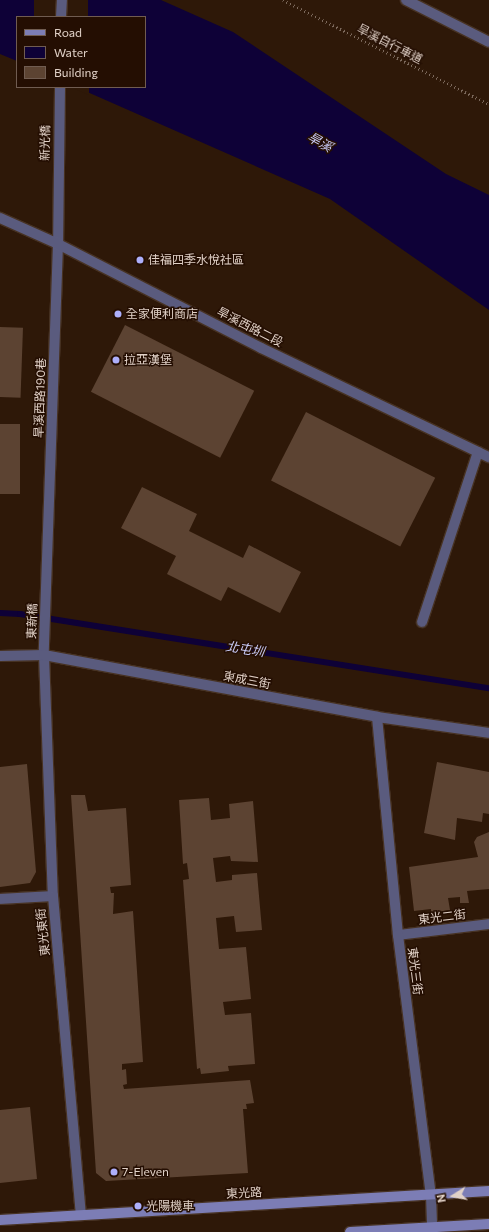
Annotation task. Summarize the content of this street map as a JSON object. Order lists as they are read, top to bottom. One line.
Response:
{"streets":{"street":["新光橋","旱溪西路二段","旱溪西路190巷","東新橋","東成三街","東光二街","東光東街","東光三街","東光路"],"path":["旱溪自行車道"]},"crossings":[["新光橋","旱溪西路190巷"],["旱溪西路二段","旱溪西路190巷"],["旱溪西路190巷","東新橋"],["東新橋","東成三街"],["東新橋","東光東街"],["東成三街","東光東街"],["東成三街","東光三街"],["東光二街","東光三街"],["東光東街","東光路"],["東光三街","東光路"]],"water":["旱溪","北屯圳"],"places":["佳福四季水悅社區","全家便利商店","拉亞漢堡","7-Eleven","光陽機車"],"legend":["Road","Water","Building"],"north":"left"}
